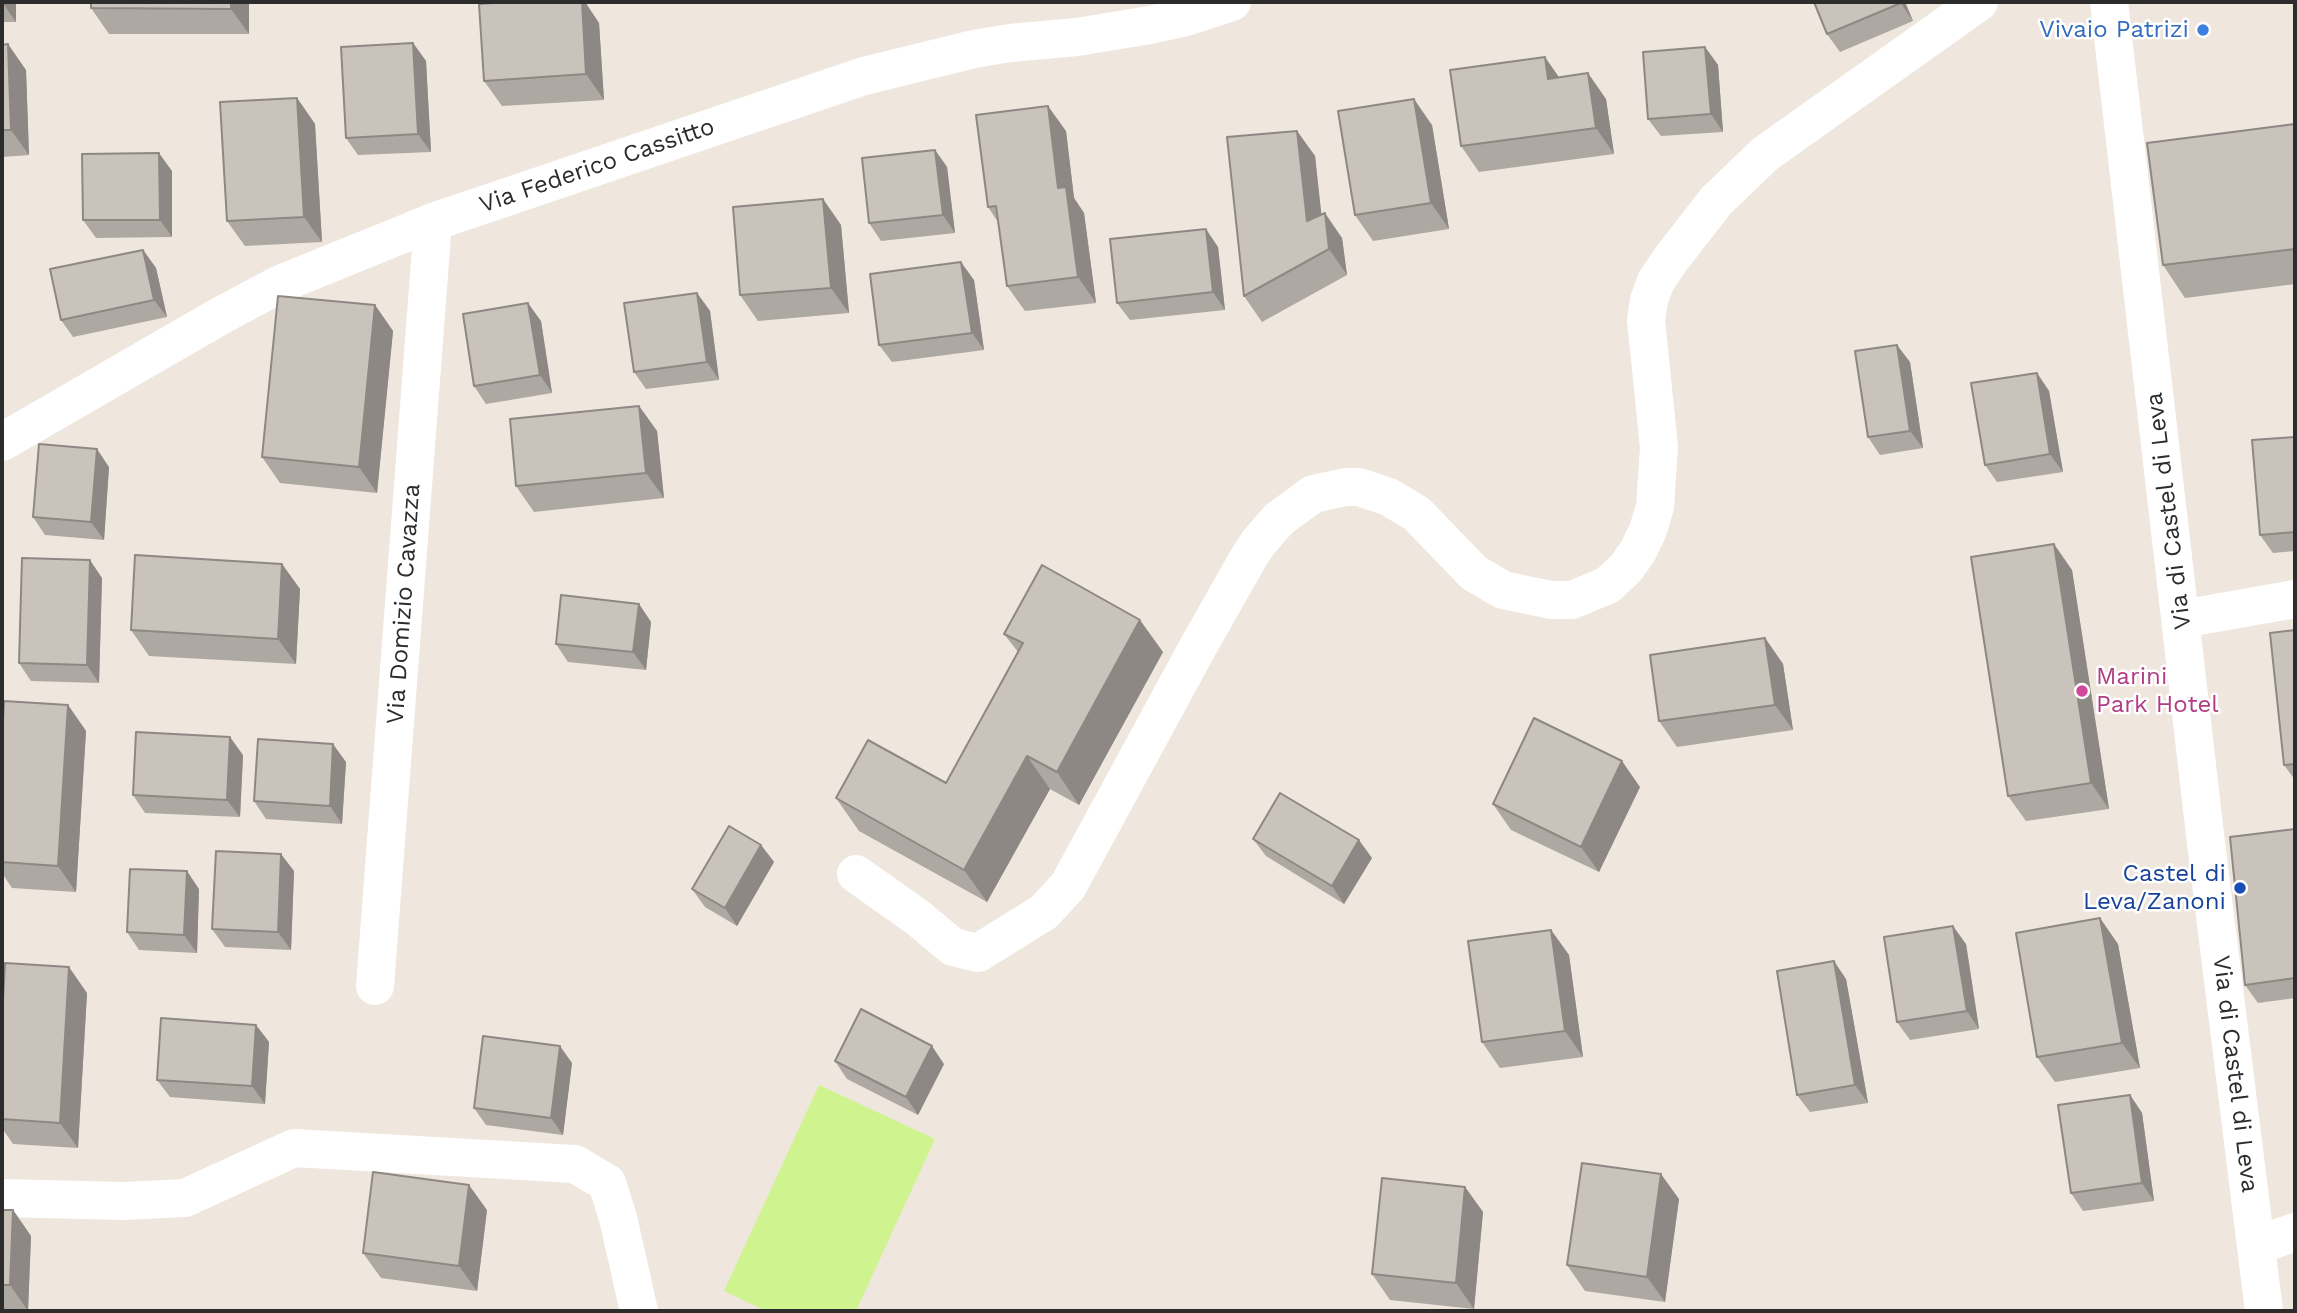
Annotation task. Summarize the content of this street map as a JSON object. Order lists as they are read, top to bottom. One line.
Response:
{"streets":{"street":["Via Federico Cassitto","Via di Castel di Leva","Via Domizio Cavazza"]},"crossings":[["Via Federico Cassitto","Via Domizio Cavazza"]],"places":["Vivaio Patrizi","Marini Park Hotel","Castel di Leva/Zanoni"]}
